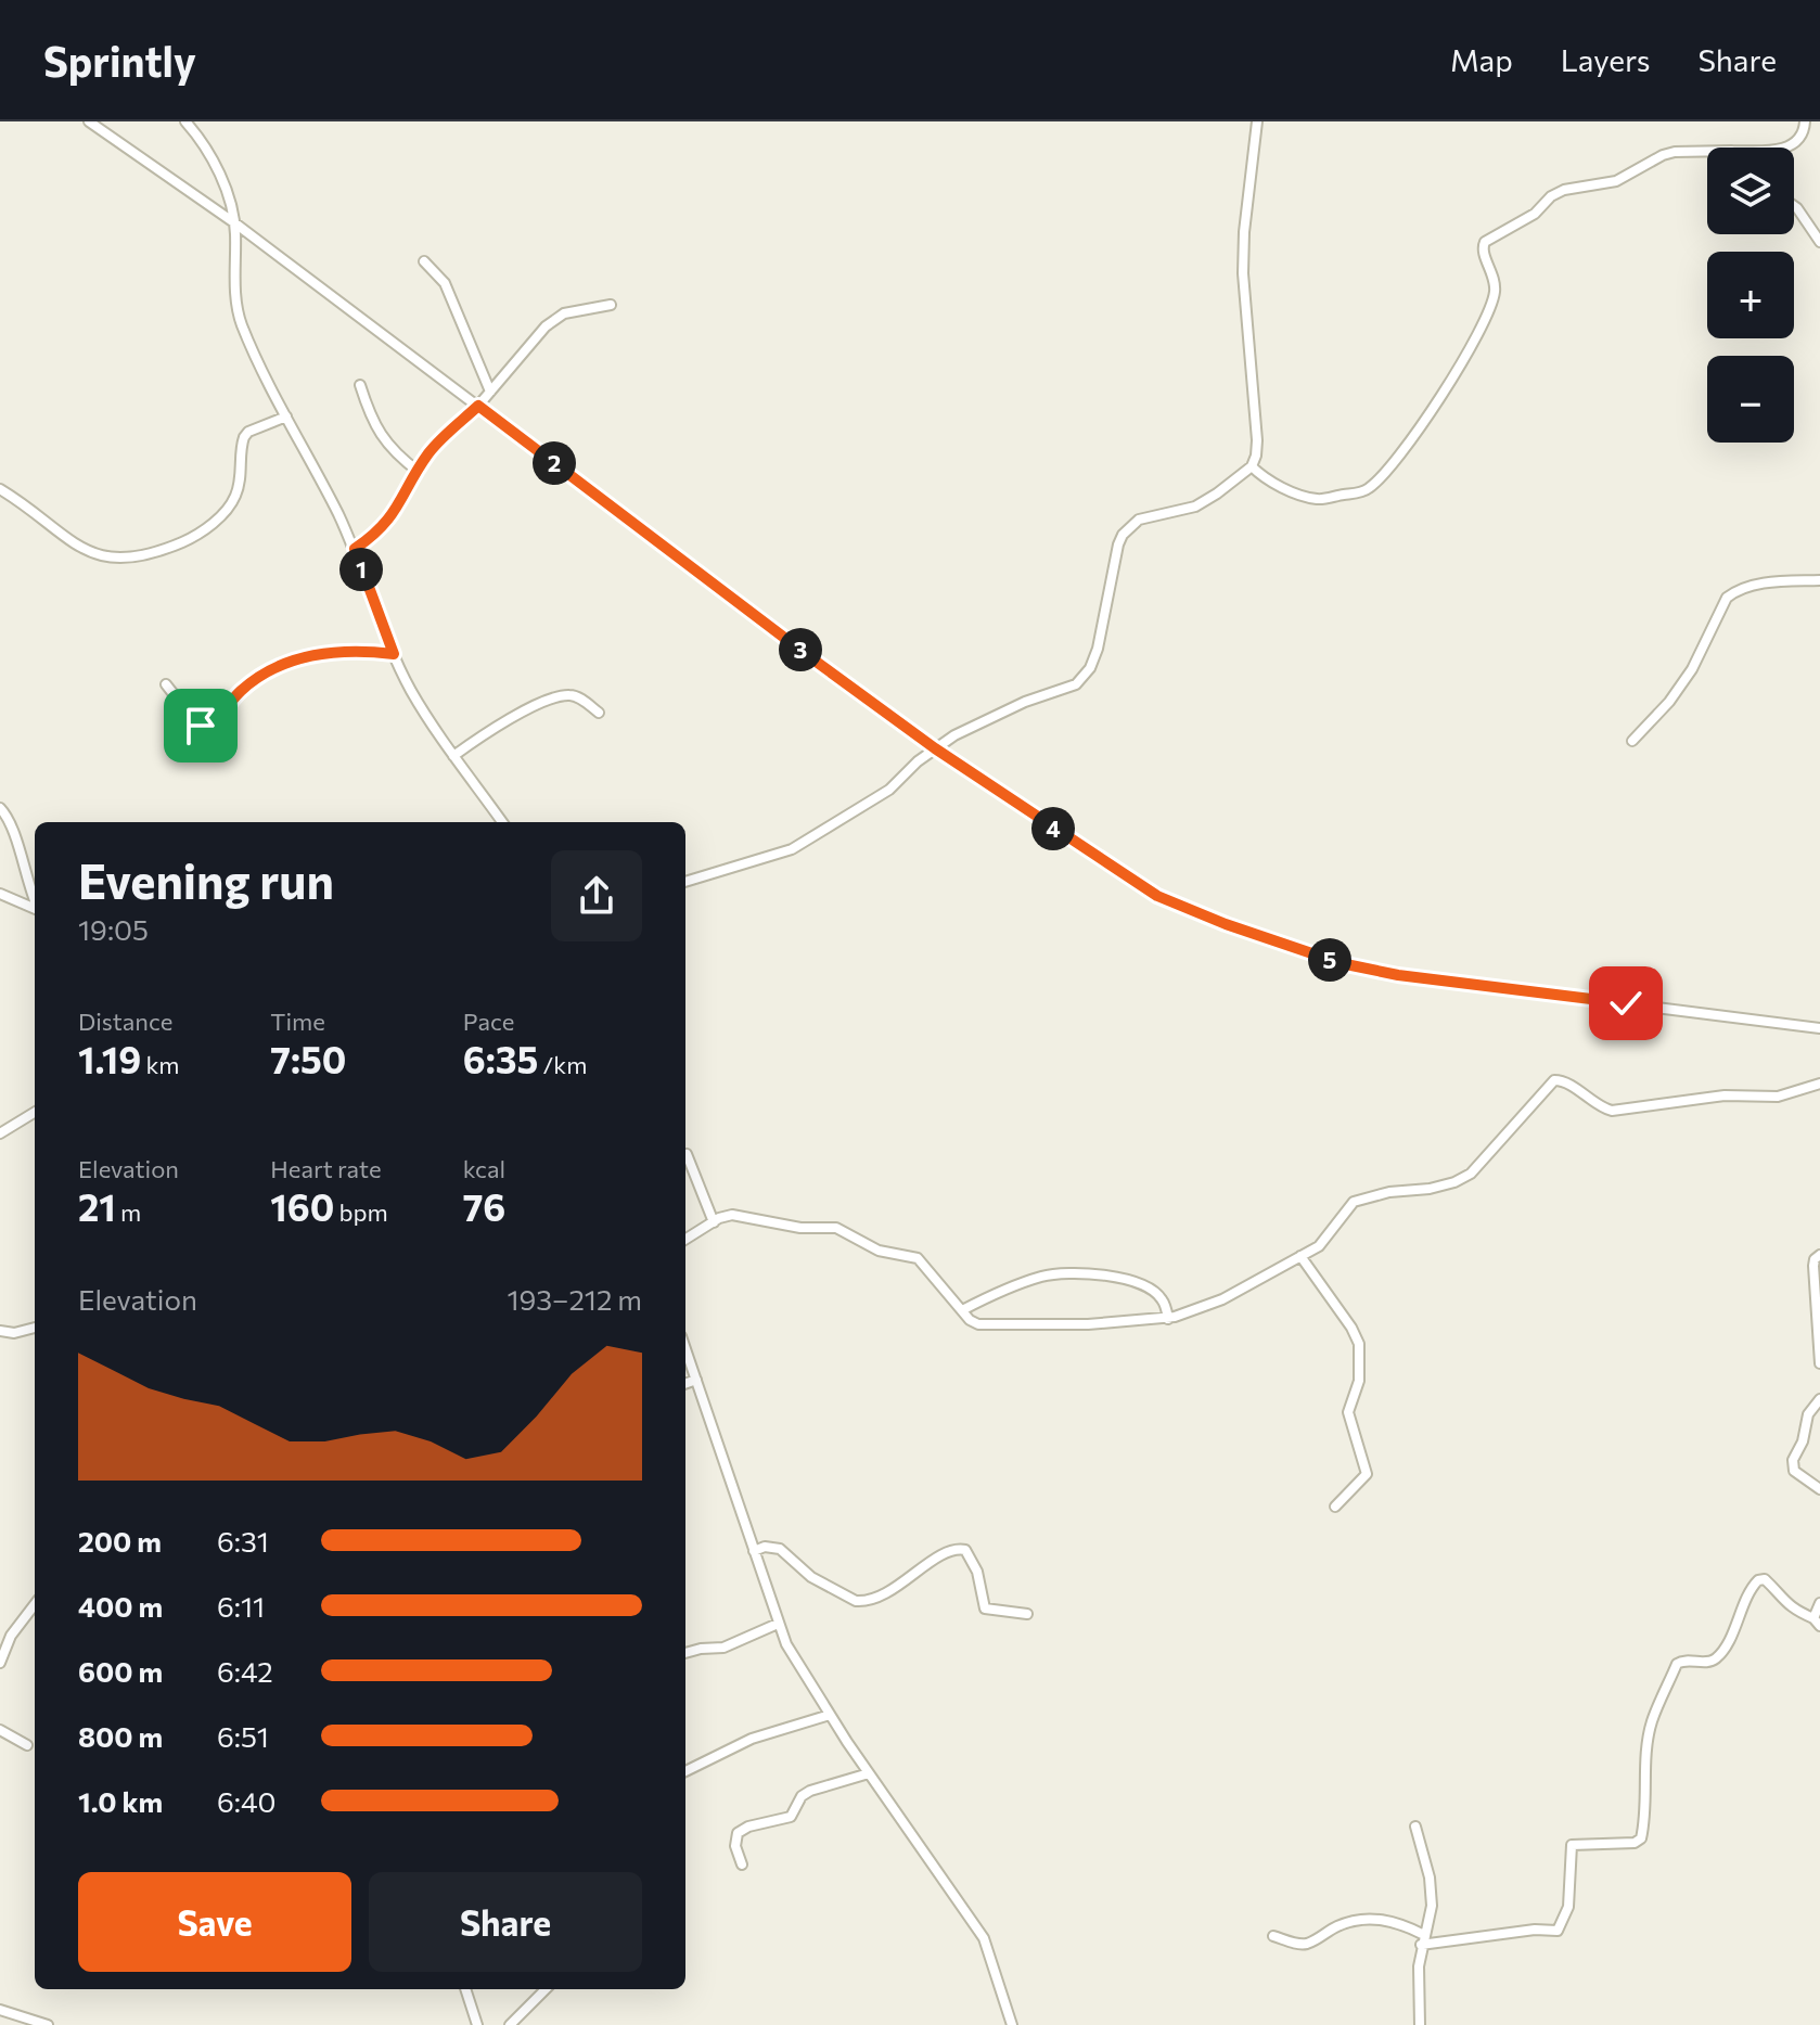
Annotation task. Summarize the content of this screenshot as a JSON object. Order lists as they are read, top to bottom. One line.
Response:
{"page":{"header":"Sprintly","nav":["Map","Layers","Share"],"map_buttons":["+","−"],"pins":["2","1","3","4","5"],"heading":["Evening run","19:05"],"stats":[["Distance","1.19 km"],["Time","7:50"],["Pace","6:35 /km"],["Elevation","21 m"],["Heart rate","160 bpm"],["kcal","76"]],"chart":["Elevation","193–212 m"],"list":[{"name":"200 m","note":"6:31"},{"name":"400 m","note":"6:11"},{"name":"600 m","note":"6:42"},{"name":"800 m","note":"6:51"},{"name":"1.0 km","note":"6:40"}],"buttons":["Save","Share"]}}
